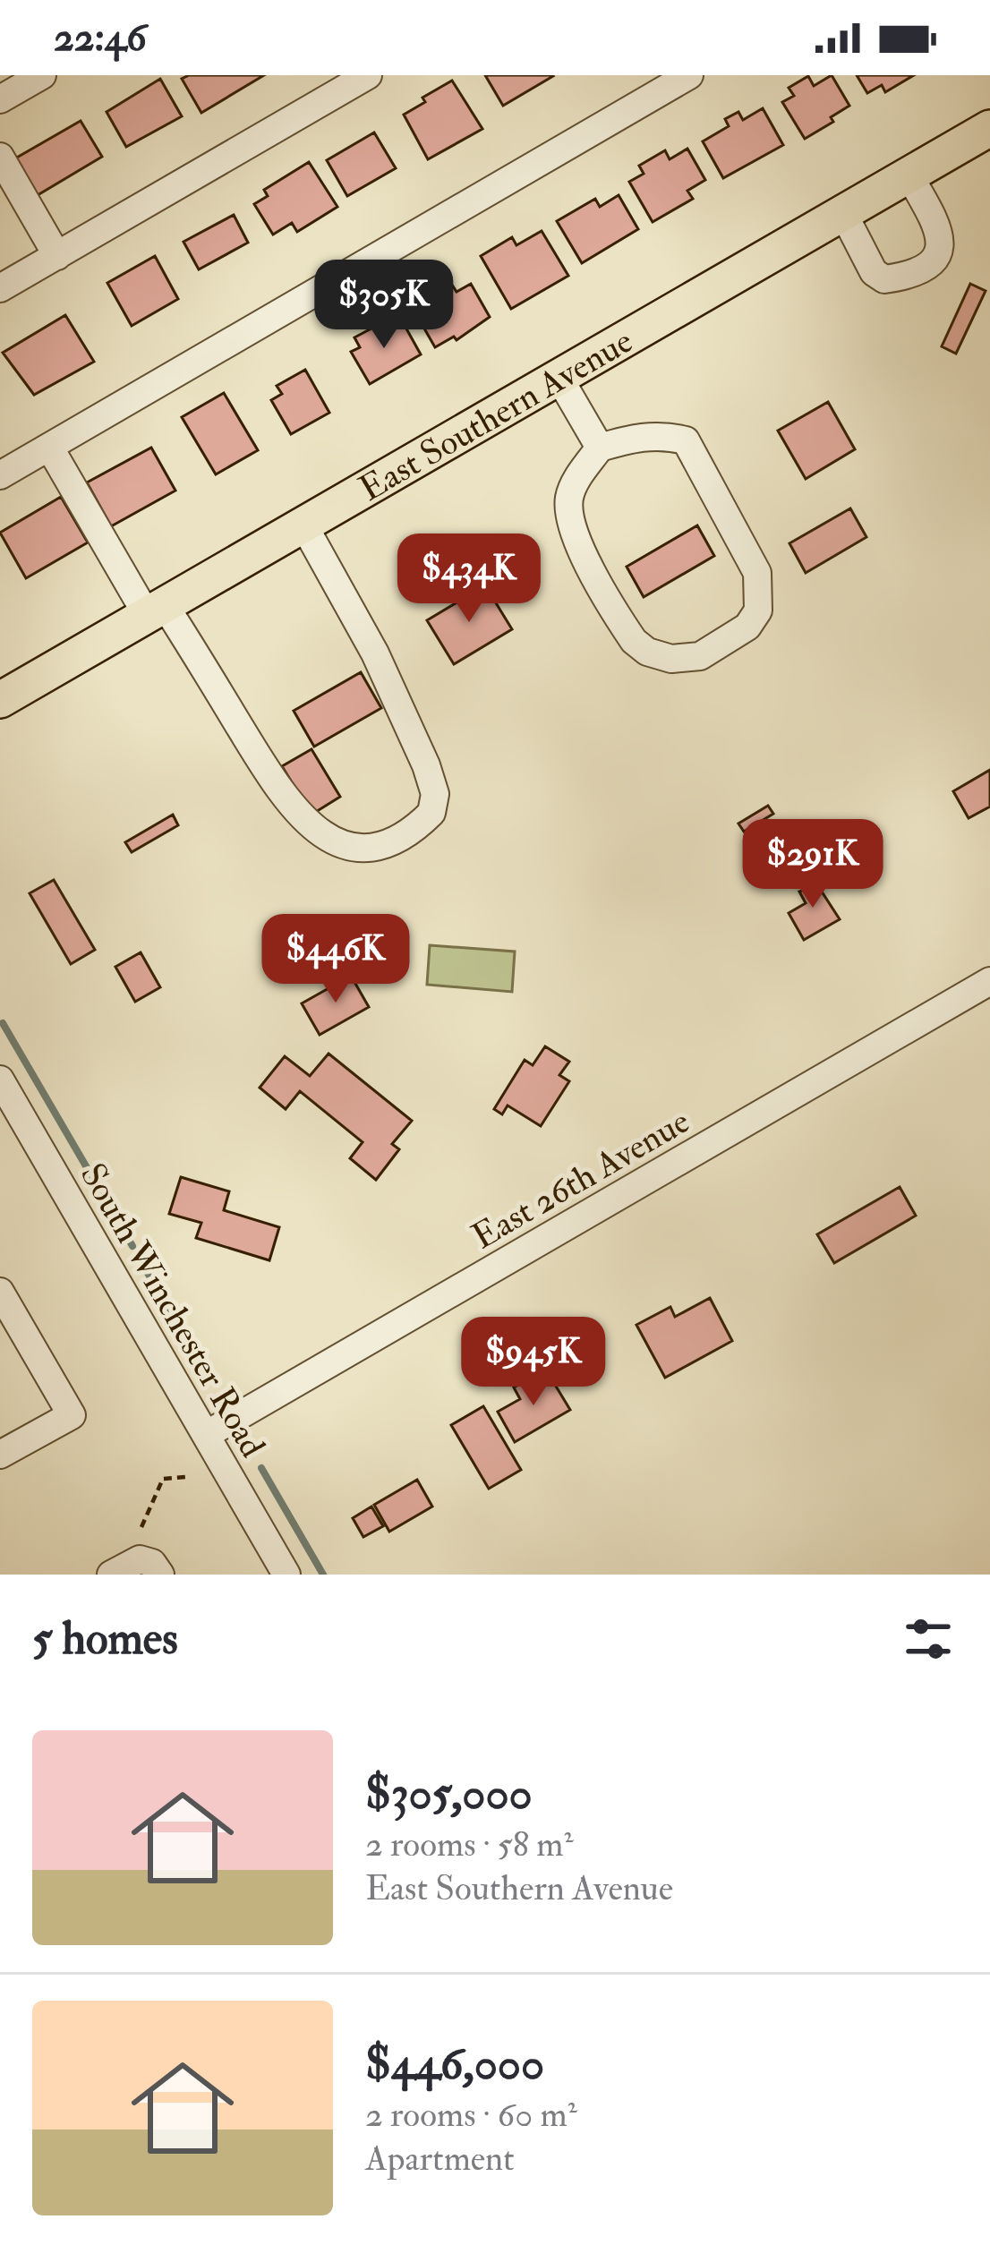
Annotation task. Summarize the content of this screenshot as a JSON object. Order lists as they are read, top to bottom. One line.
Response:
{"streets":{"main road":["East Southern Avenue"],"street":["East 26th Avenue","South Winchester Road"]},"crossings":[["East 26th Avenue","South Winchester Road"]],"page":{"status":"22:46","price":["$305K","$434K","$291K","$446K","$945K"],"heading":"5 homes","list":[{"name":"$305,000","note":"2 rooms · 58 m² · East Southern Avenue"},{"name":"$446,000","note":"2 rooms · 60 m² · Apartment"}]}}
